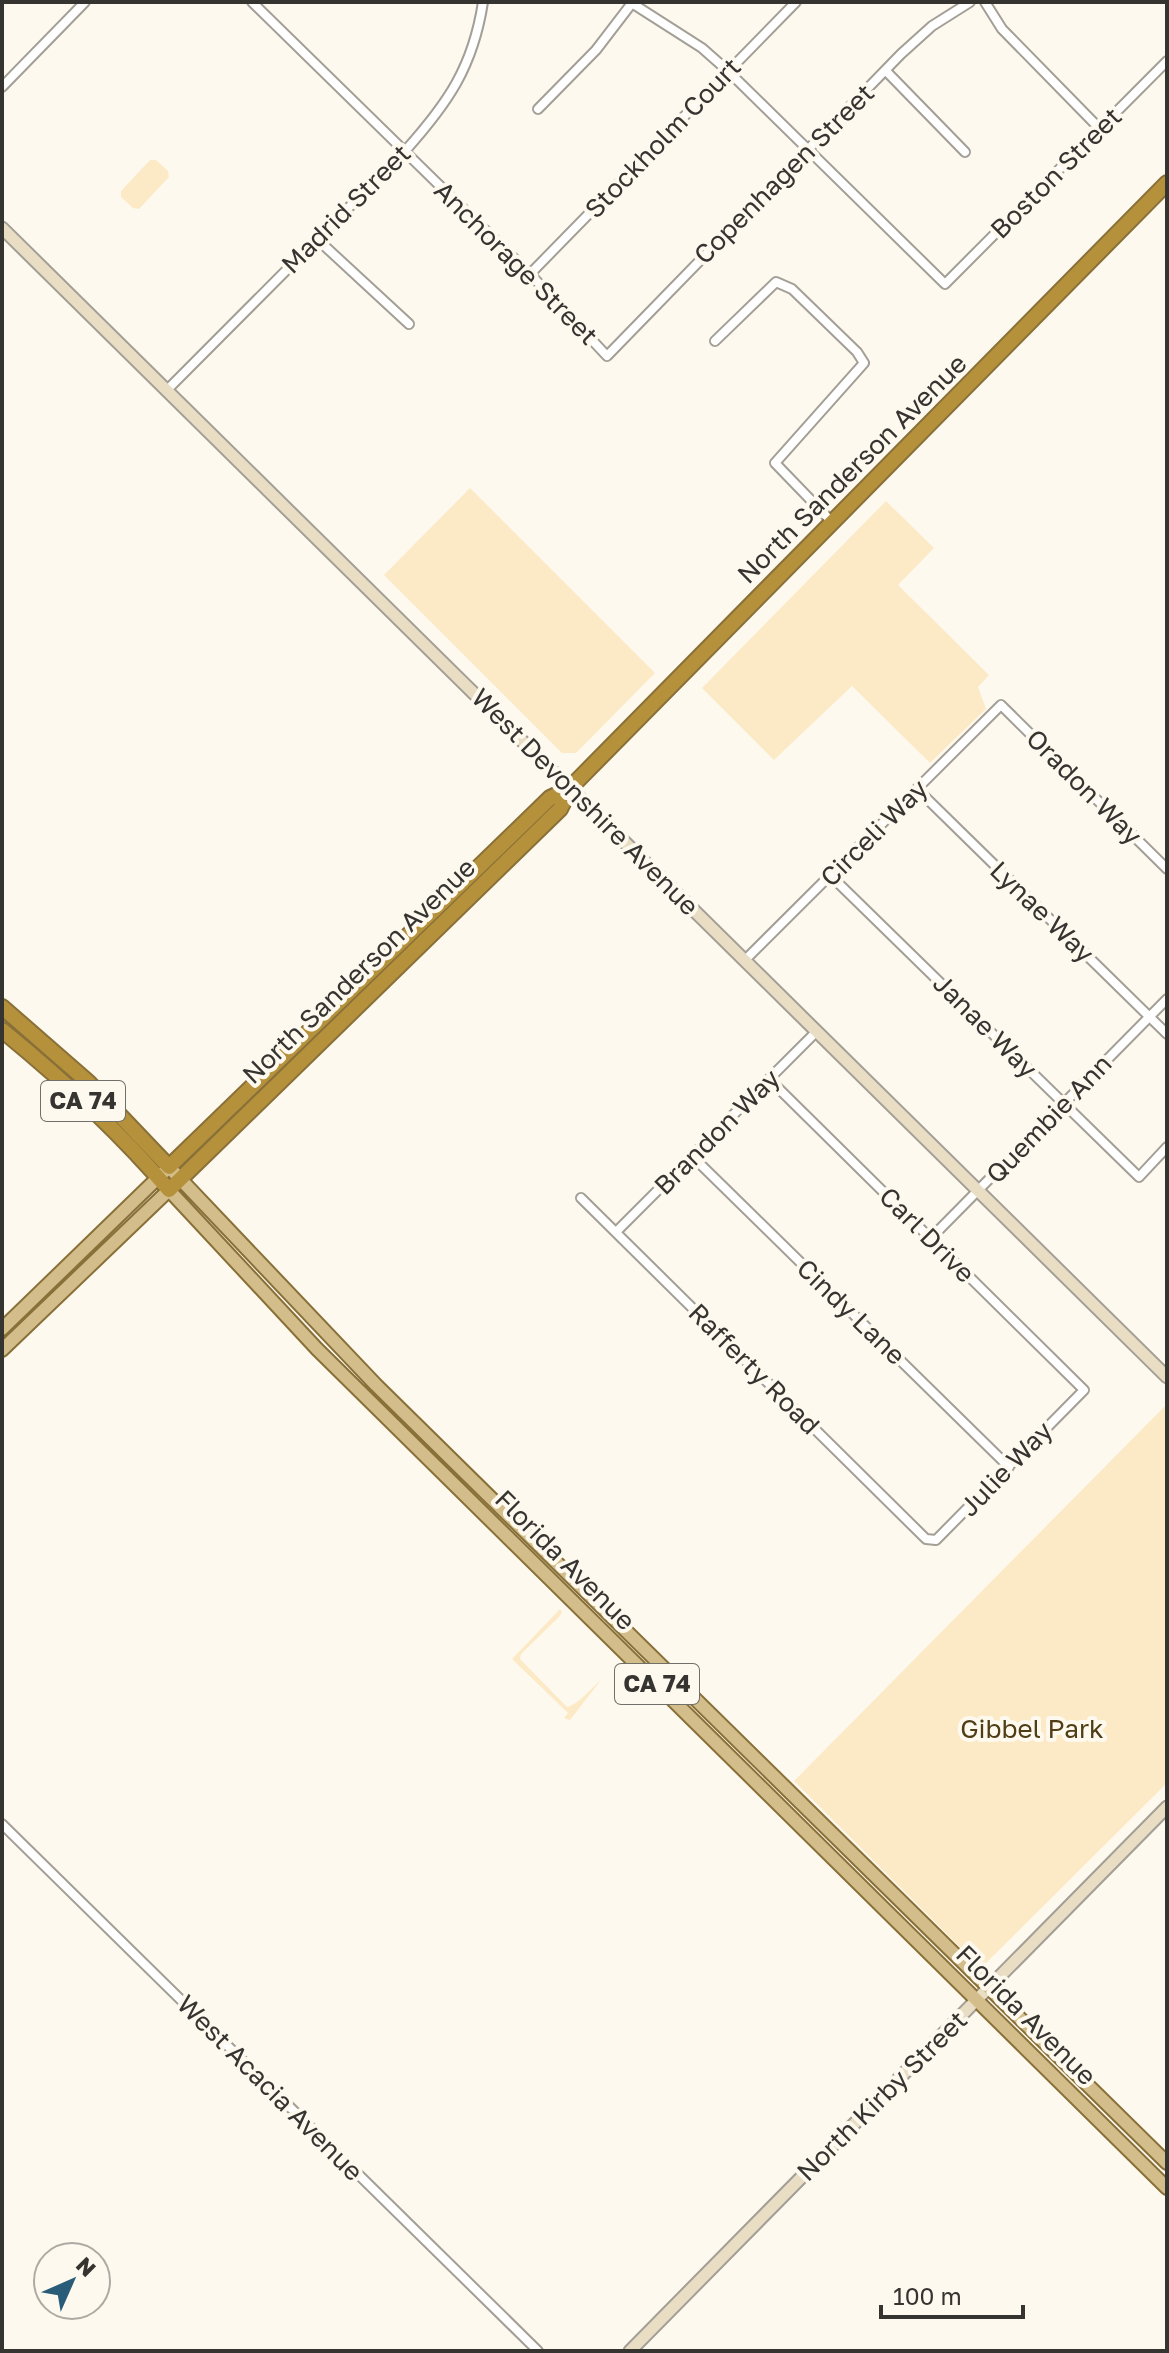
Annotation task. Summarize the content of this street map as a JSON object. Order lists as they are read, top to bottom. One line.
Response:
{"streets":{"highway":["North Sanderson Avenue","CA 74","Florida Avenue"],"street":["Stockholm Court","Boston Street","Copenhagen Street","Madrid Street","Anchorage Street","Oradon Way","West Devonshire Avenue","Circeli Way","Lynae Way","Janae Way","Quembie Ann","Brandon Way","Carl Drive","Cindy Lane","Rafferty Road","Julie Way","West Acacia Avenue","North Kirby Street"]},"crossings":[["Stockholm Court","Anchorage Street"],["Boston Street","Copenhagen Street"],["Copenhagen Street","Anchorage Street"],["Madrid Street","Anchorage Street"],["Madrid Street","West Devonshire Avenue"],["North Sanderson Avenue","West Devonshire Avenue"],["North Sanderson Avenue","Florida Avenue"],["Oradon Way","Circeli Way"],["West Devonshire Avenue","Circeli Way"],["West Devonshire Avenue","Quembie Ann"],["West Devonshire Avenue","Brandon Way"],["Circeli Way","Lynae Way"],["Circeli Way","Janae Way"],["Lynae Way","Quembie Ann"],["Janae Way","Quembie Ann"],["Quembie Ann","Carl Drive"],["Brandon Way","Carl Drive"],["Brandon Way","Cindy Lane"],["Brandon Way","Rafferty Road"],["Carl Drive","Julie Way"],["Cindy Lane","Julie Way"],["Rafferty Road","Julie Way"],["Florida Avenue","North Kirby Street"]],"parks":["Gibbel Park"],"scale_bar":"100 m","north":"top right"}
